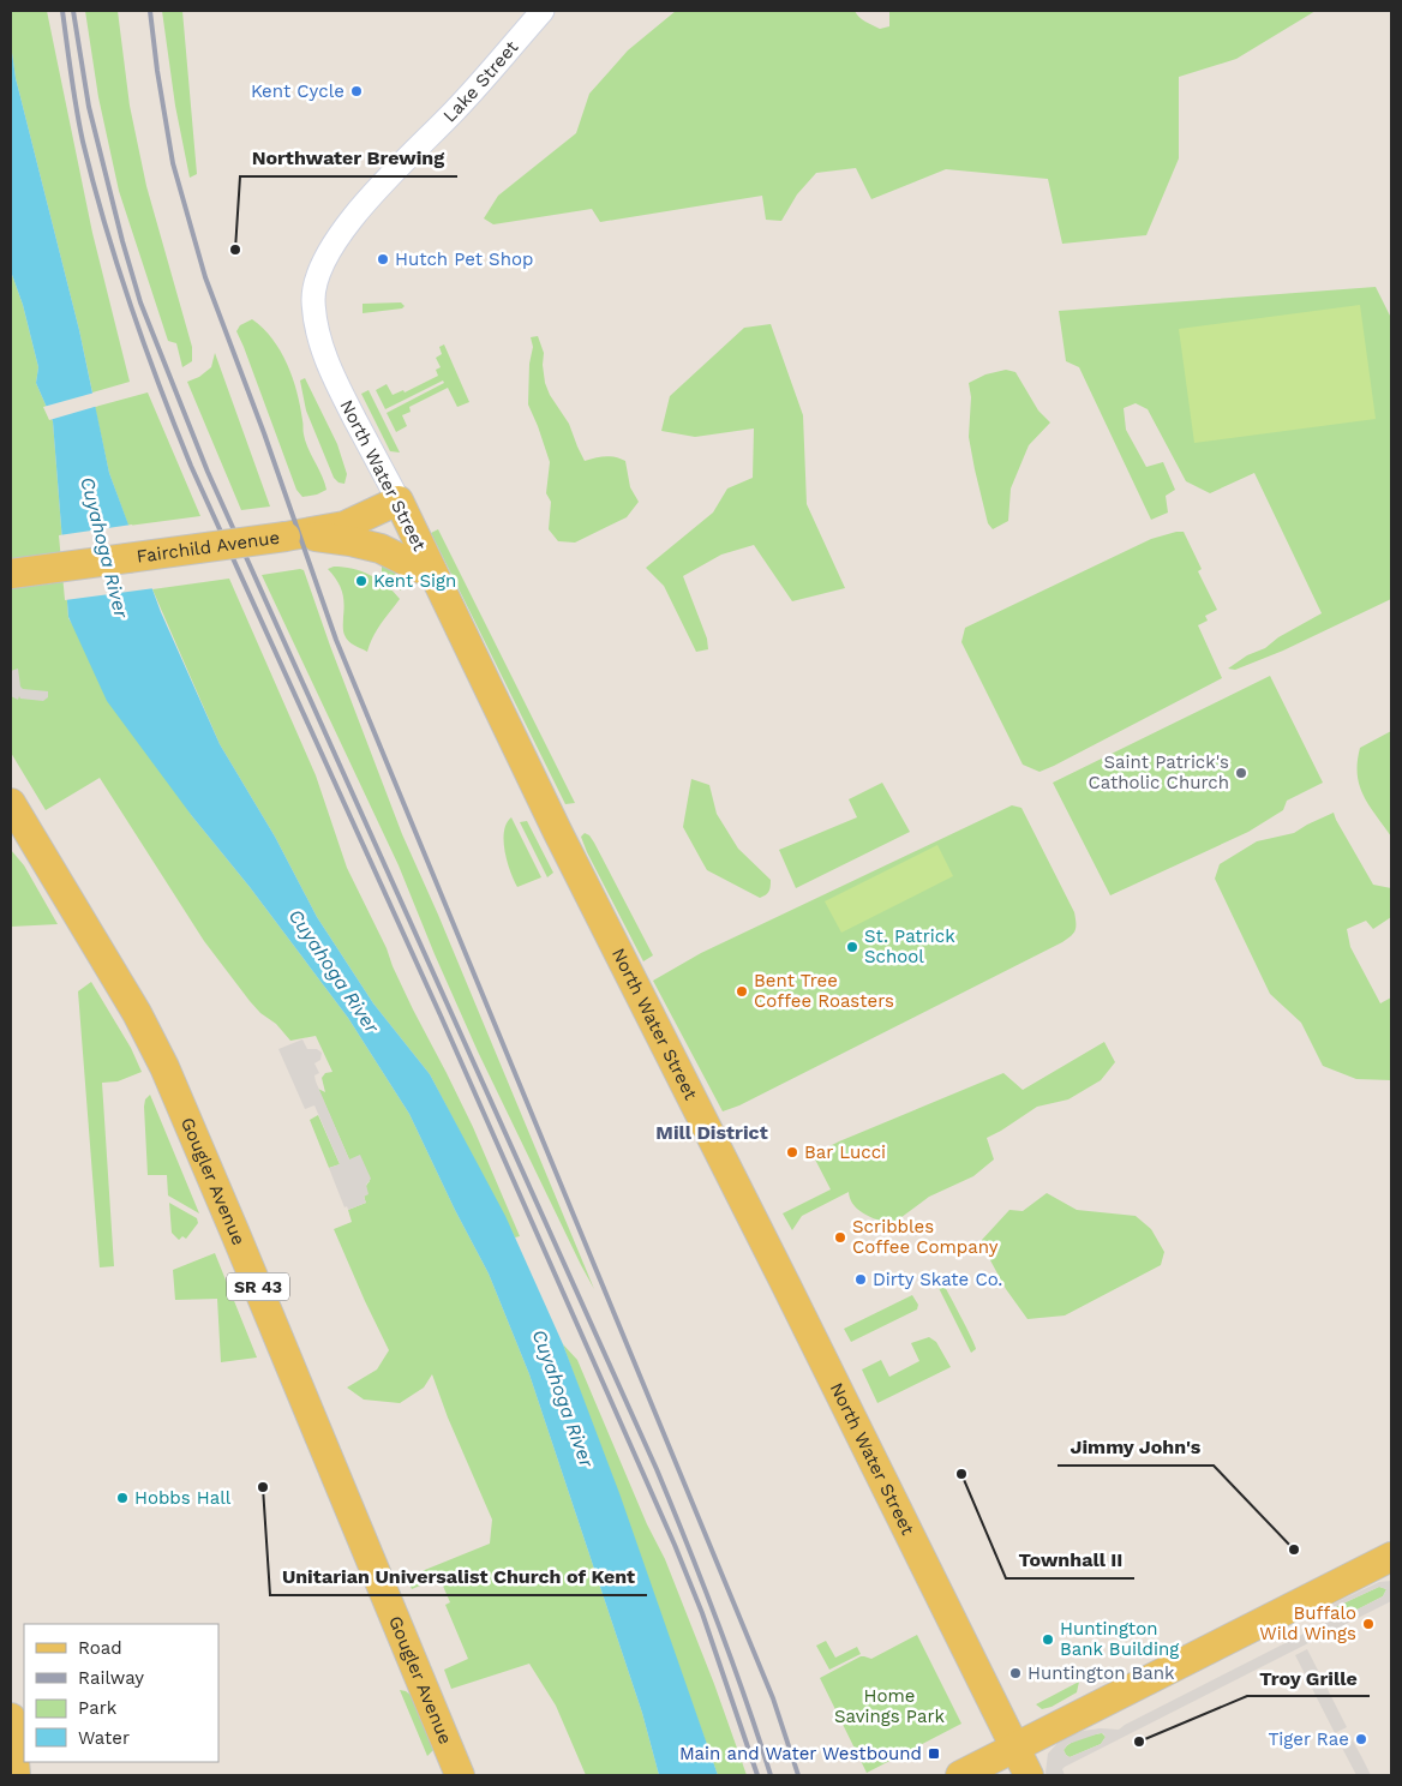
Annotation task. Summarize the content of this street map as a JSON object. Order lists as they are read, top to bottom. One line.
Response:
{"streets":{"main road":["North Water Street","Fairchild Avenue","Gougler Avenue","SR 43"],"street":["Lake Street"]},"crossings":[["Lake Street","North Water Street"],["North Water Street","Fairchild Avenue"]],"districts":["Mill District"],"water":["Cuyahoga River"],"parks":["Home Savings Park"],"places":{"other":["Kent Cycle","Northwater Brewing","Hutch Pet Shop","Kent Sign","Saint Patrick's Catholic Church","St. Patrick School","Bent Tree Coffee Roasters","Bar Lucci","Scribbles Coffee Company","Dirty Skate Co.","Townhall II","Unitarian Universalist Church of Kent","Hobbs Hall","Jimmy John's","Buffalo Wild Wings","Huntington Bank Building","Huntington Bank","Tiger Rae","Troy Grille"],"transit":["Main and Water Westbound"]},"legend":["Road","Railway","Park","Water"]}
